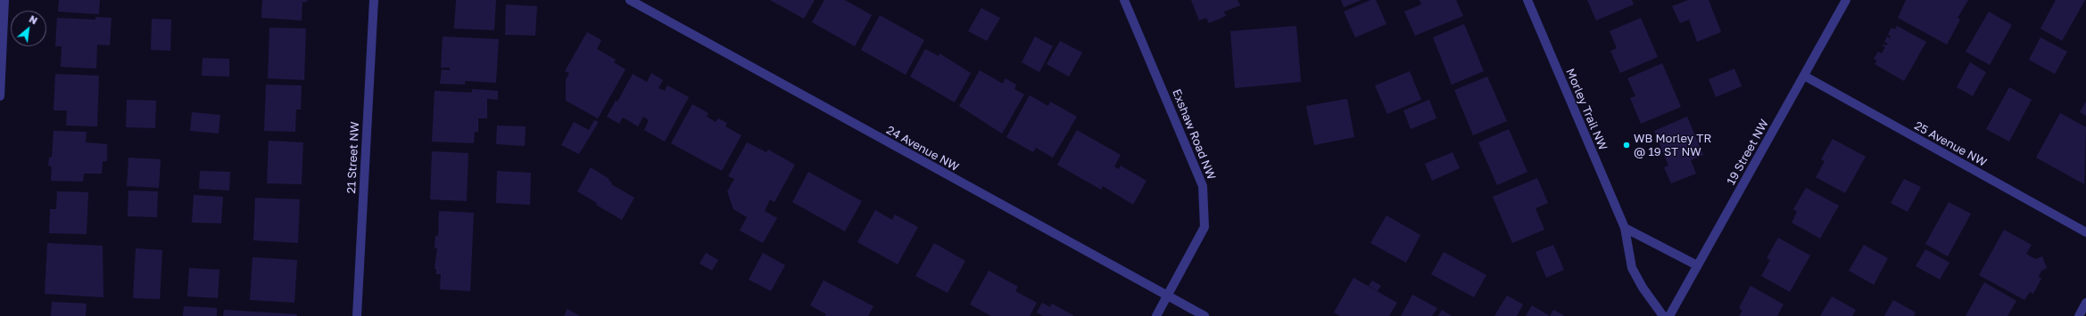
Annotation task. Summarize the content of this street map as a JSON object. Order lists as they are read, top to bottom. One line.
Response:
{"streets":{"street":["Morley Trail NW","Exshaw Road NW","25 Avenue NW","24 Avenue NW","19 Street NW","21 Street NW"]},"crossings":[["Exshaw Road NW","24 Avenue NW"],["25 Avenue NW","19 Street NW"]],"places":["WB Morley TR @ 19 ST NW"],"north":"top right"}
